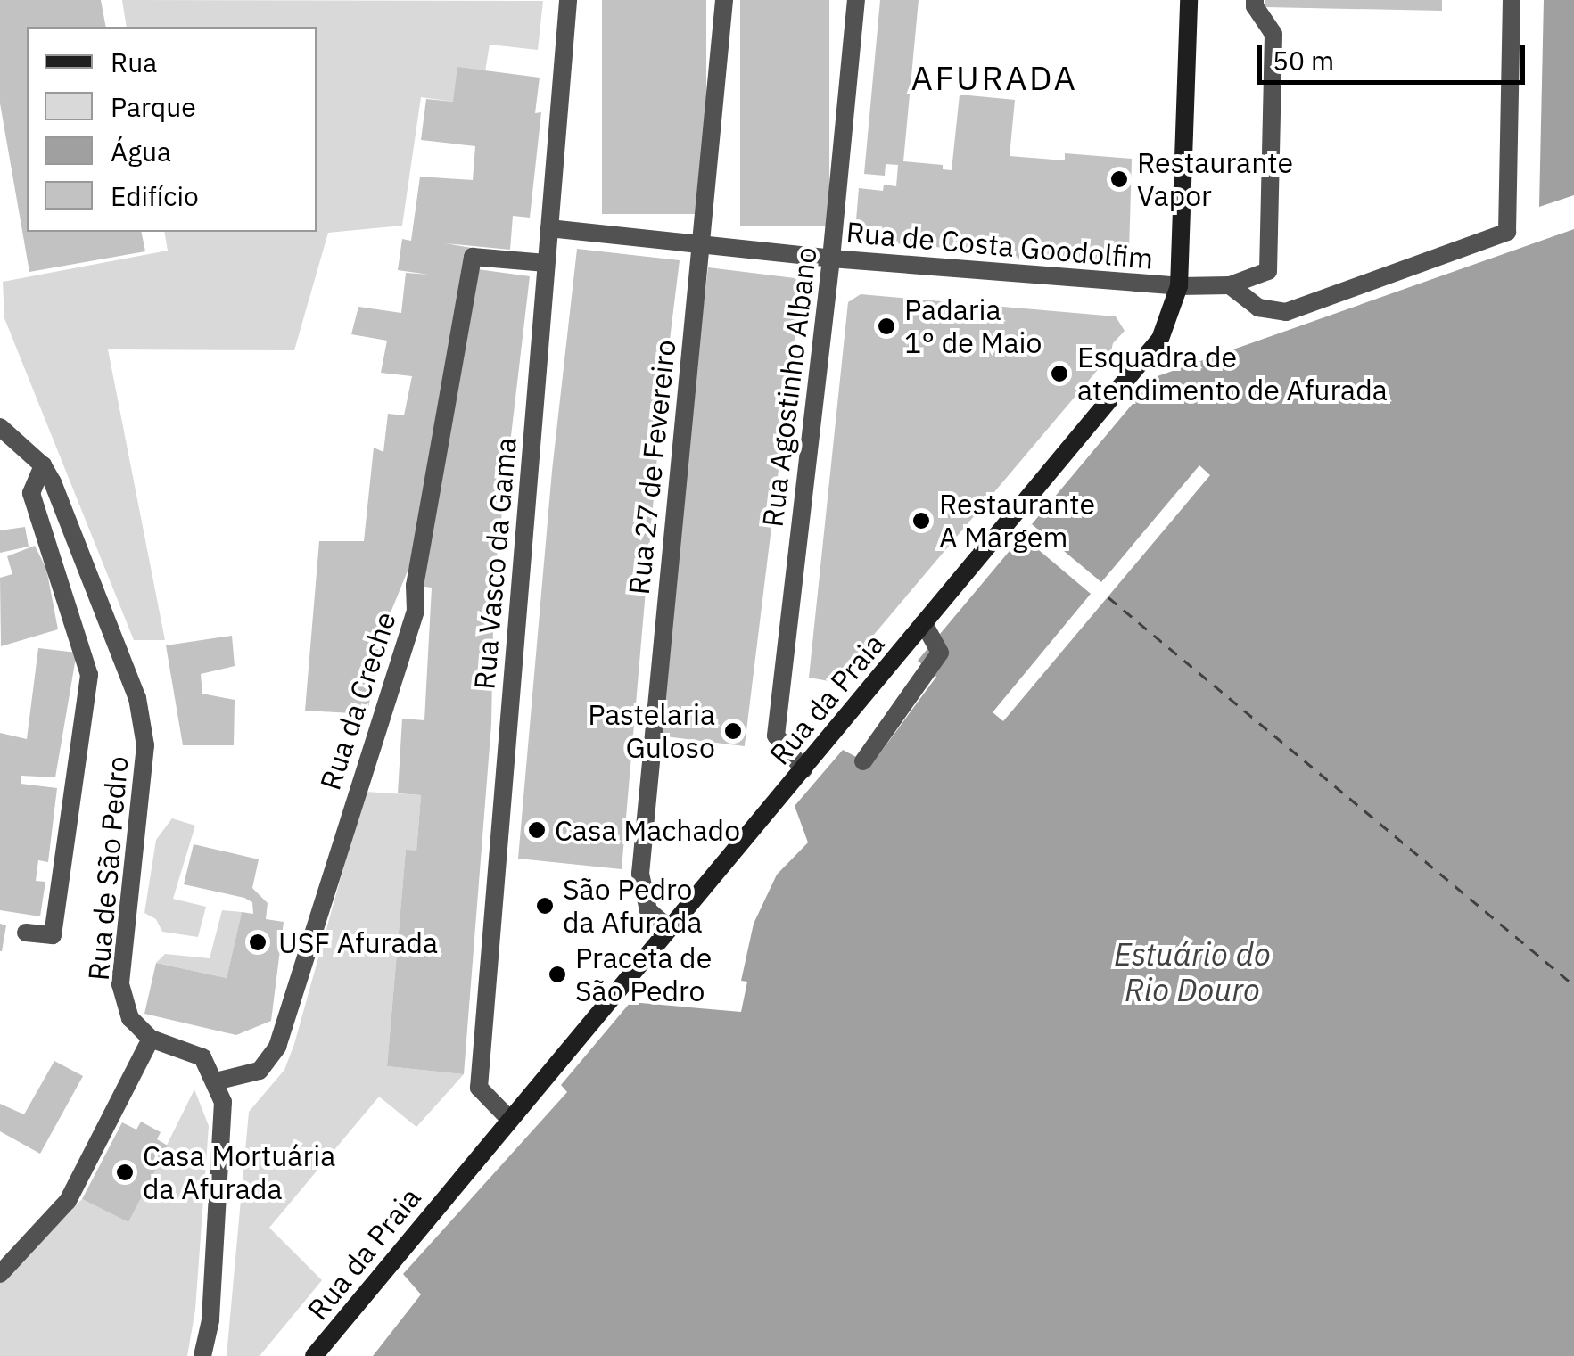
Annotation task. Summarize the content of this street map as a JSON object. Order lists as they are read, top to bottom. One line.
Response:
{"streets":{"main road":["Rua da Praia"],"street":["Rua de Costa Goodolfim","Rua Agostinho Albano","Rua 27 de Fevereiro","Rua Vasco da Gama","Rua da Creche","Rua de São Pedro"]},"crossings":[["Rua de Costa Goodolfim","Rua Agostinho Albano"],["Rua de Costa Goodolfim","Rua 27 de Fevereiro"],["Rua de Costa Goodolfim","Rua Vasco da Gama"],["Rua de Costa Goodolfim","Rua da Praia"],["Rua Agostinho Albano","Rua da Praia"],["Rua 27 de Fevereiro","Rua da Praia"],["Rua Vasco da Gama","Rua da Praia"],["Rua Vasco da Gama","Rua da Creche"]],"districts":["AFURADA"],"water":["Estuário do Rio Douro"],"places":["Restaurante Vapor","Padaria 1° de Maio","Esquadra de atendimento de Afurada","Restaurante A Margem","Pastelaria Guloso","Casa Machado","São Pedro da Afurada","USF Afurada","Praceta de São Pedro","Casa Mortuária da Afurada"],"legend":["Rua","Parque","Água","Edifício"],"scale_bar":"50 m"}
